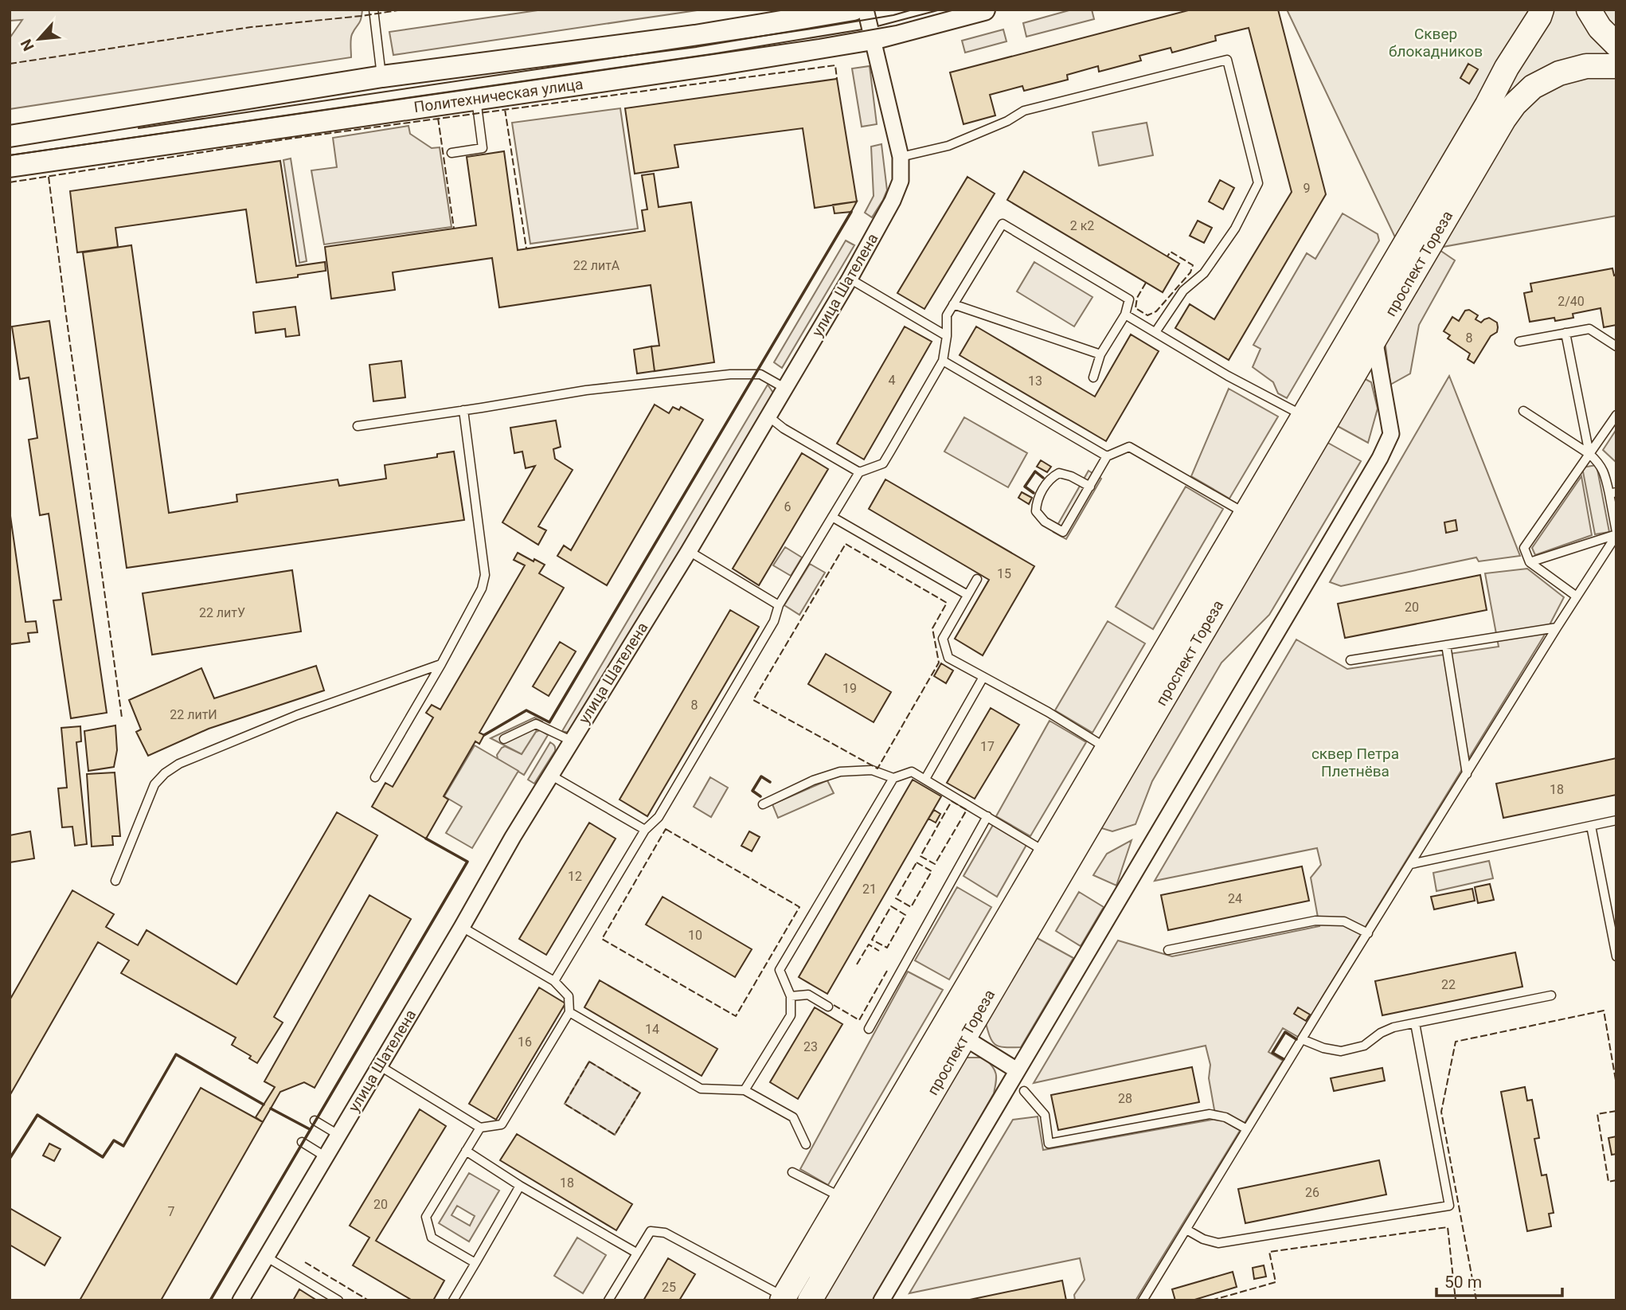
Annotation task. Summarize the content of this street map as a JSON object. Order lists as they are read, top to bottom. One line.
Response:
{"streets":{"main road":["Политехническая улица","проспект Тореза"],"street":["улица Шателена"]},"crossings":[["Политехническая улица","улица Шателена"]],"parks":["Сквер блокадников","сквер Петра Плетнёва"],"house_numbers":["9","2 к2","22 литА","2/40","8","4","13","6","15","20","22 литУ","19","8","22 литИ","17","18","12","21","24","10","22","14","16","23","28","18","26","20","7","25"],"scale_bar":"50 m","north":"bottom left"}
